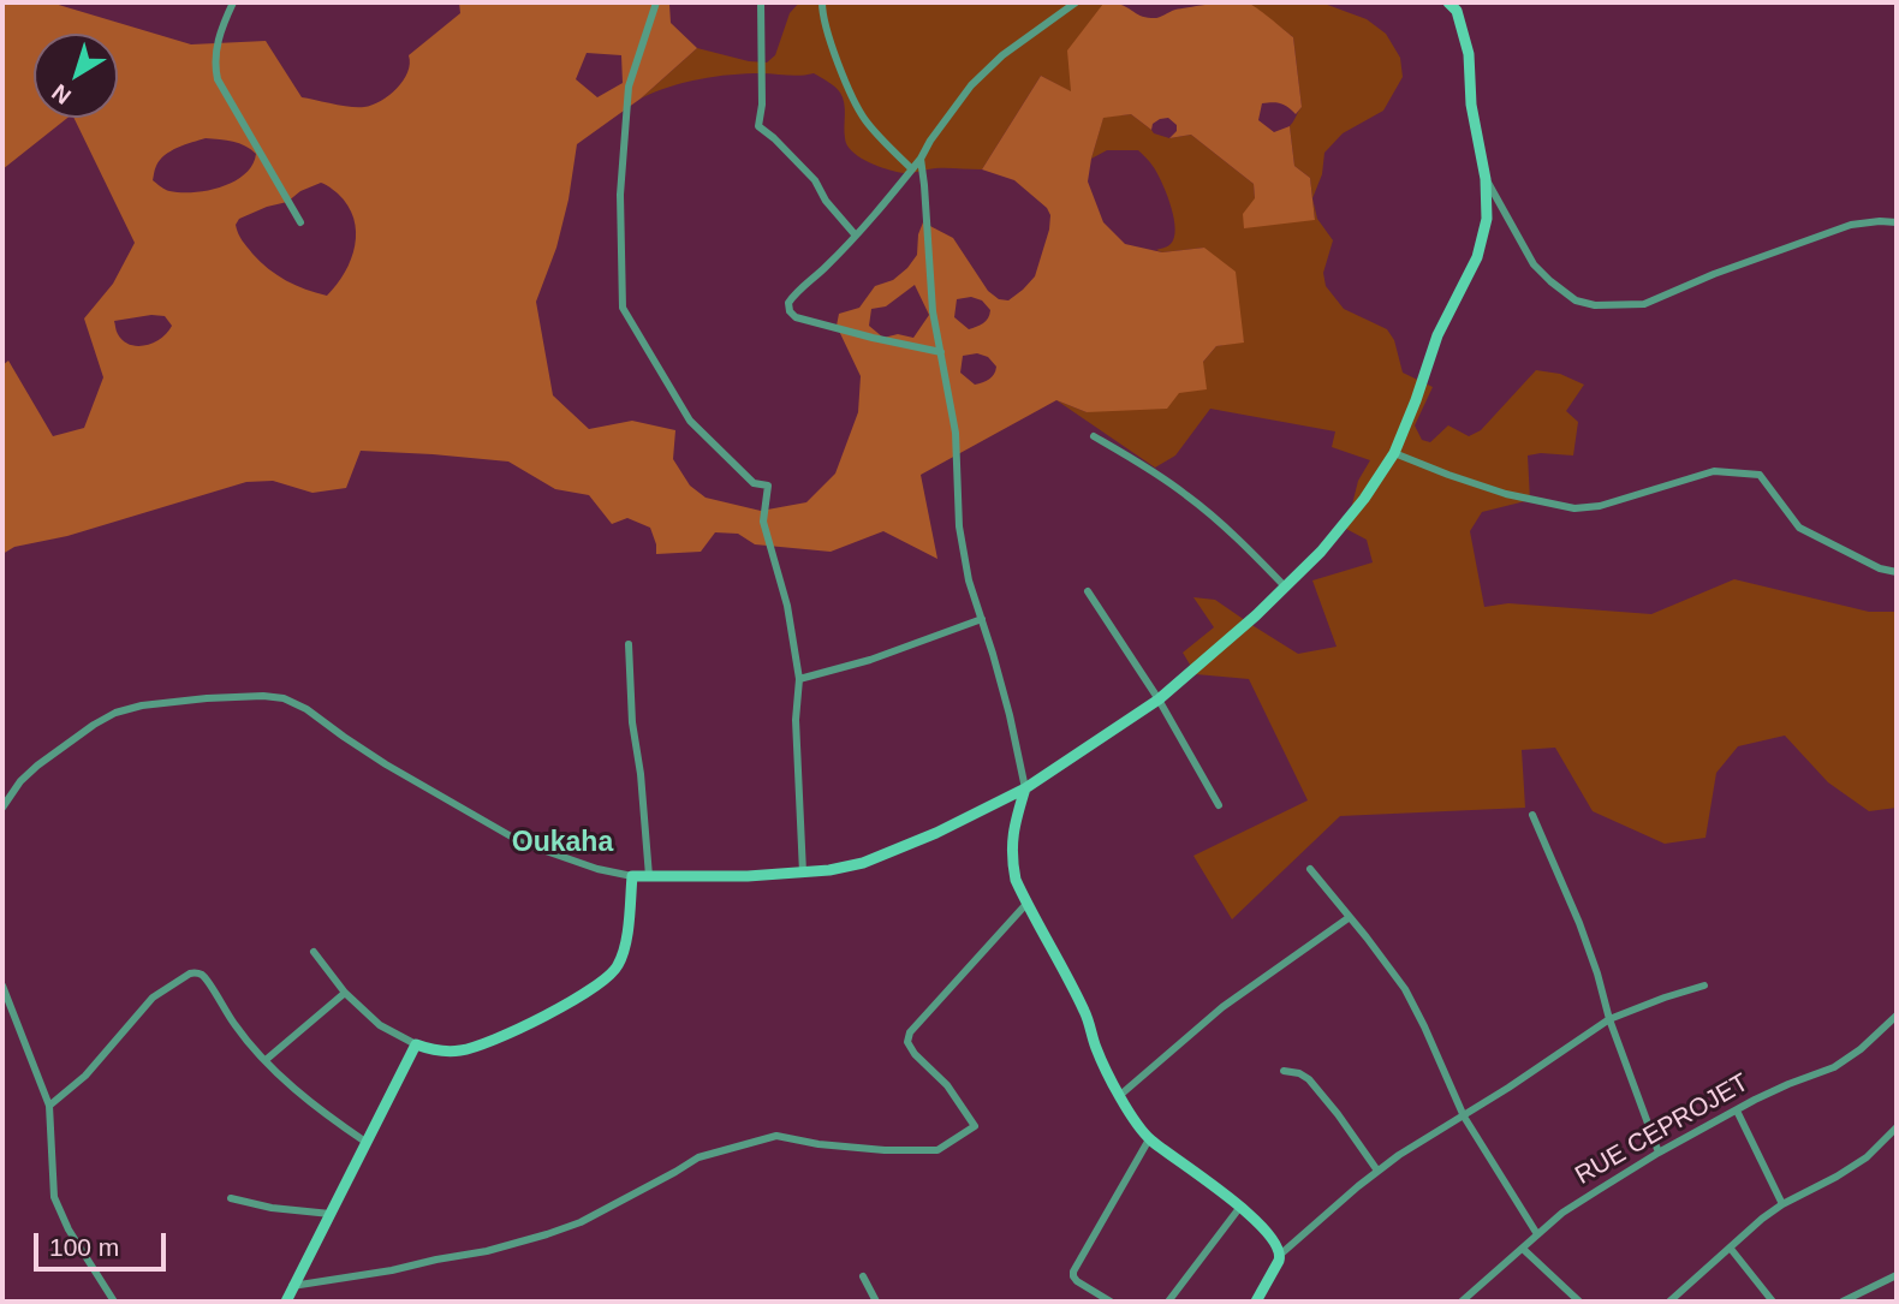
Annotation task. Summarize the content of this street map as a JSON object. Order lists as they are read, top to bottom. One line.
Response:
{"streets":{"street":["RUE CEPROJET"]},"districts":["Oukaha"],"scale_bar":"100 m","north":"bottom left"}
